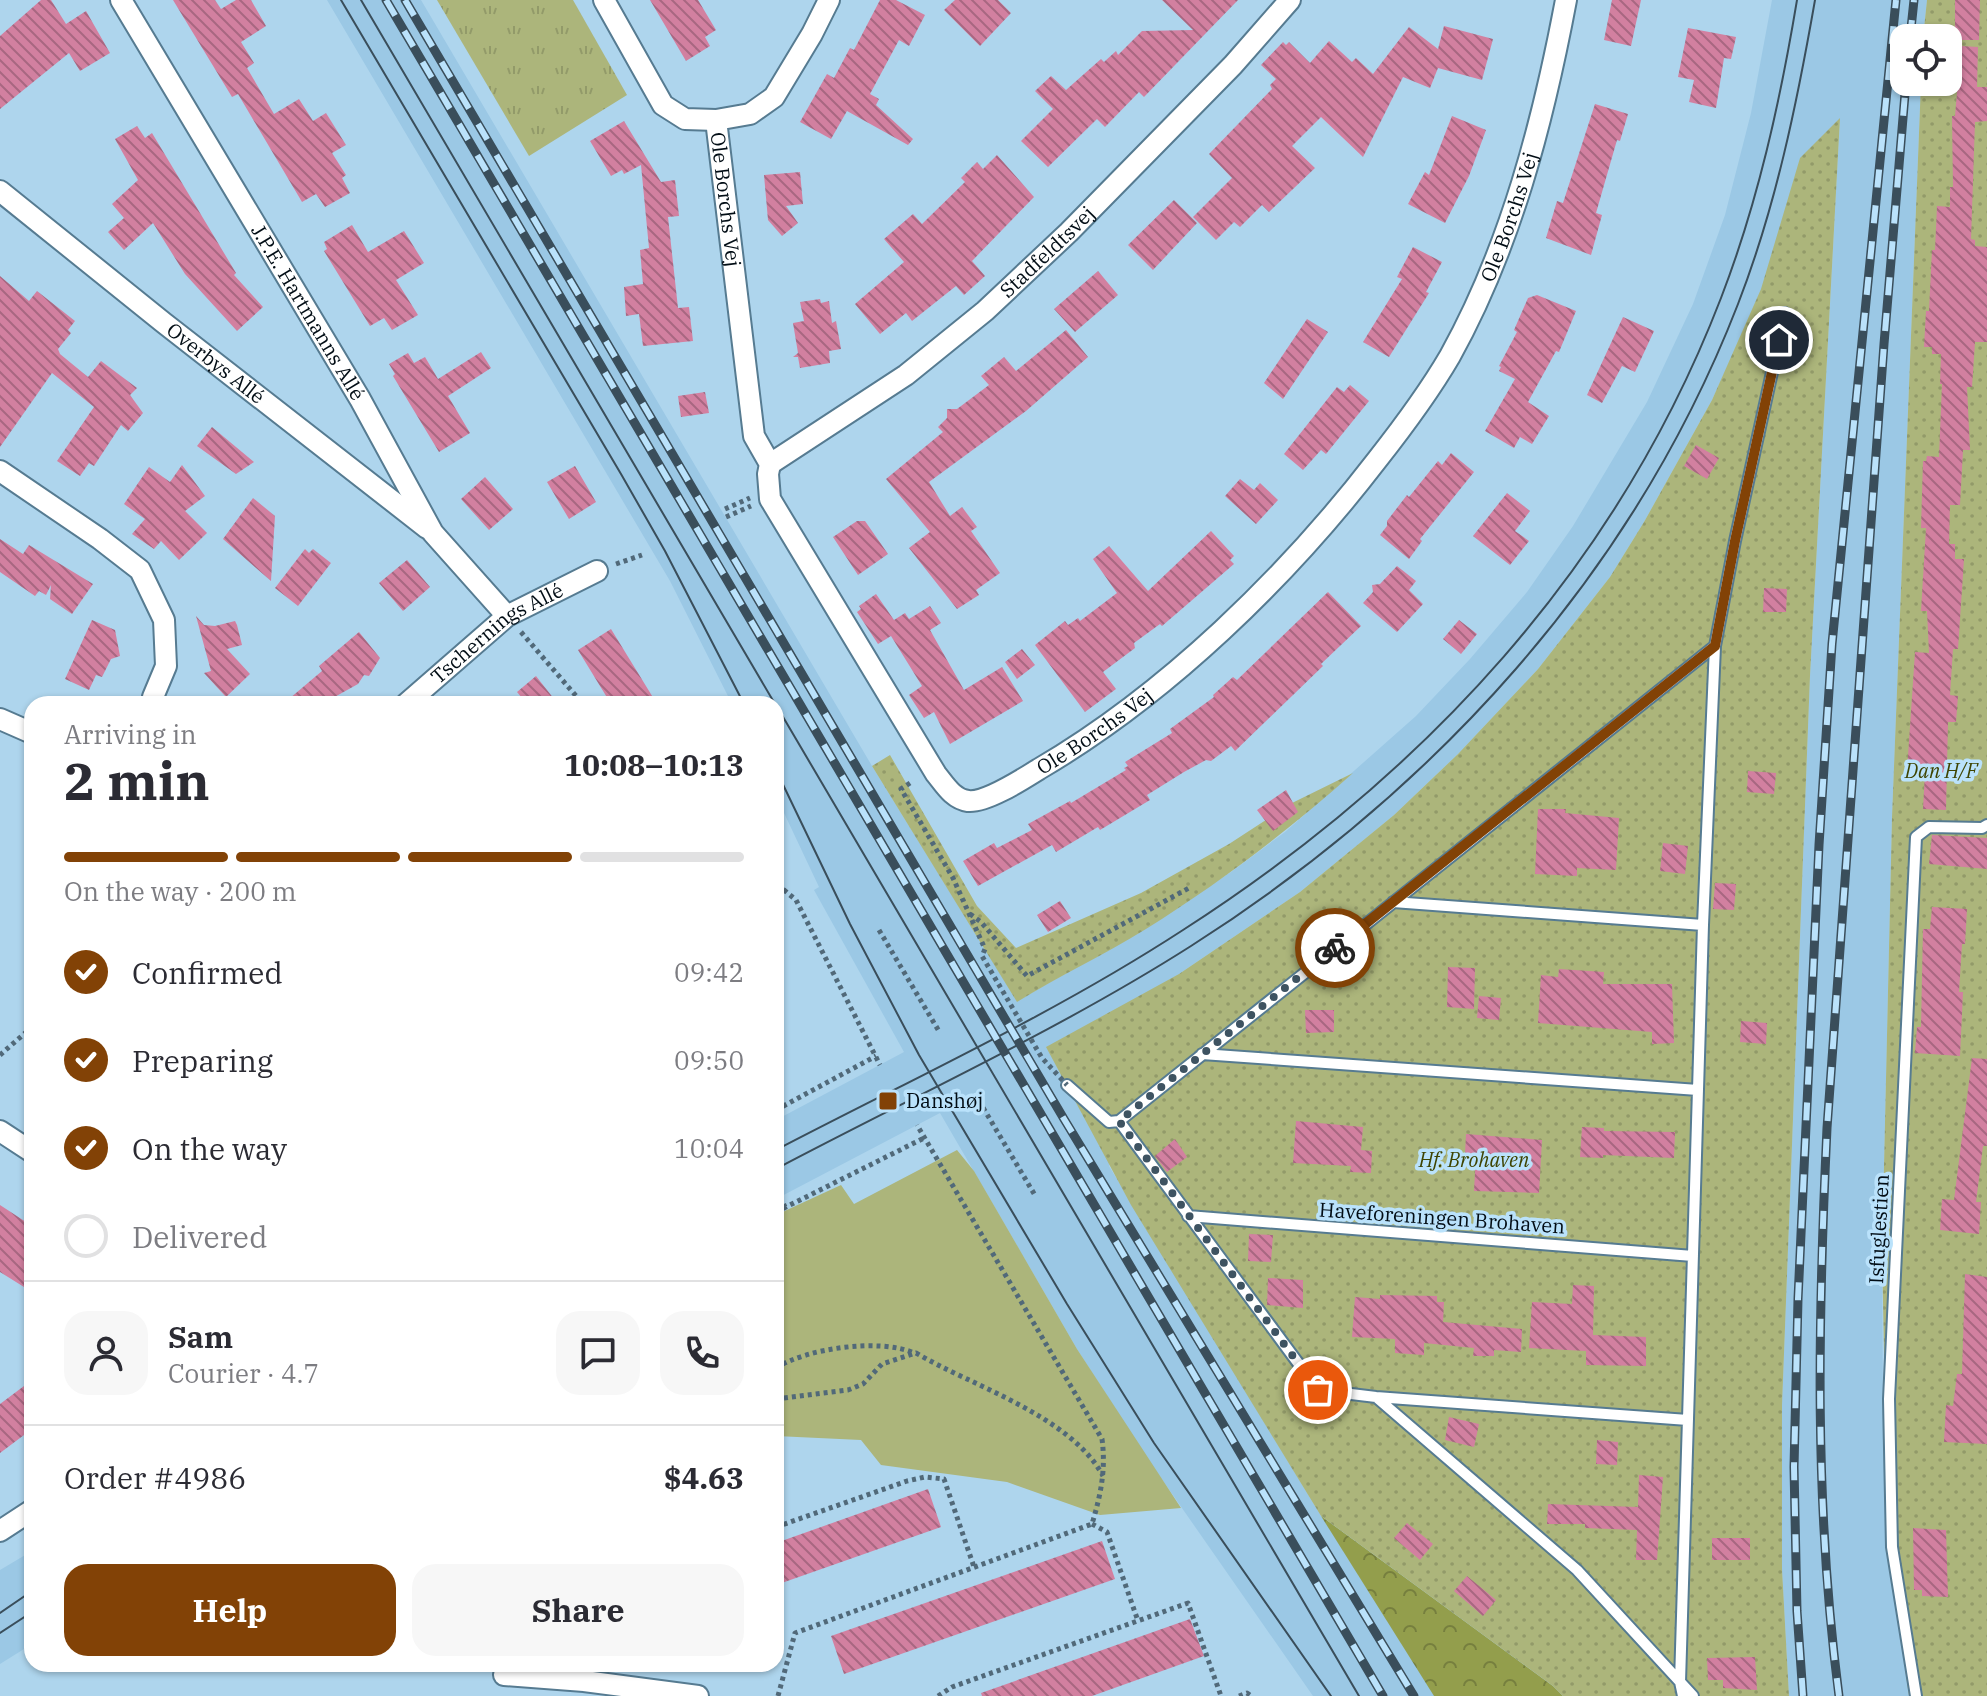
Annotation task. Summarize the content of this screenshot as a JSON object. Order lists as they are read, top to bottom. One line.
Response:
{"streets":{"street":["Ole Borchs Vej","Stadfeldtsvej","J.P.E. Hartmanns Allé","Overbys Allé","Tschernings Allé"],"lane":["Haveforeningen Brohaven","Isfuglestien"]},"crossings":[["Ole Borchs Vej","Stadfeldtsvej"],["J.P.E. Hartmanns Allé","Overbys Allé"],["J.P.E. Hartmanns Allé","Tschernings Allé"]],"parks":["Dan H/F","Hf. Brohaven"],"places":{"transit":["Danshøj"]},"page":{"heading":["2 min","Arriving in","10:08–10:13"],"panel":["Sam","Courier · 4.7","Order #4986","$4.63"],"bar":"On the way · 200 m","list":[["Confirmed","09:42"],["Preparing","09:50"],["On the way","10:04"],"Delivered"],"buttons":["Help","Share"]}}
